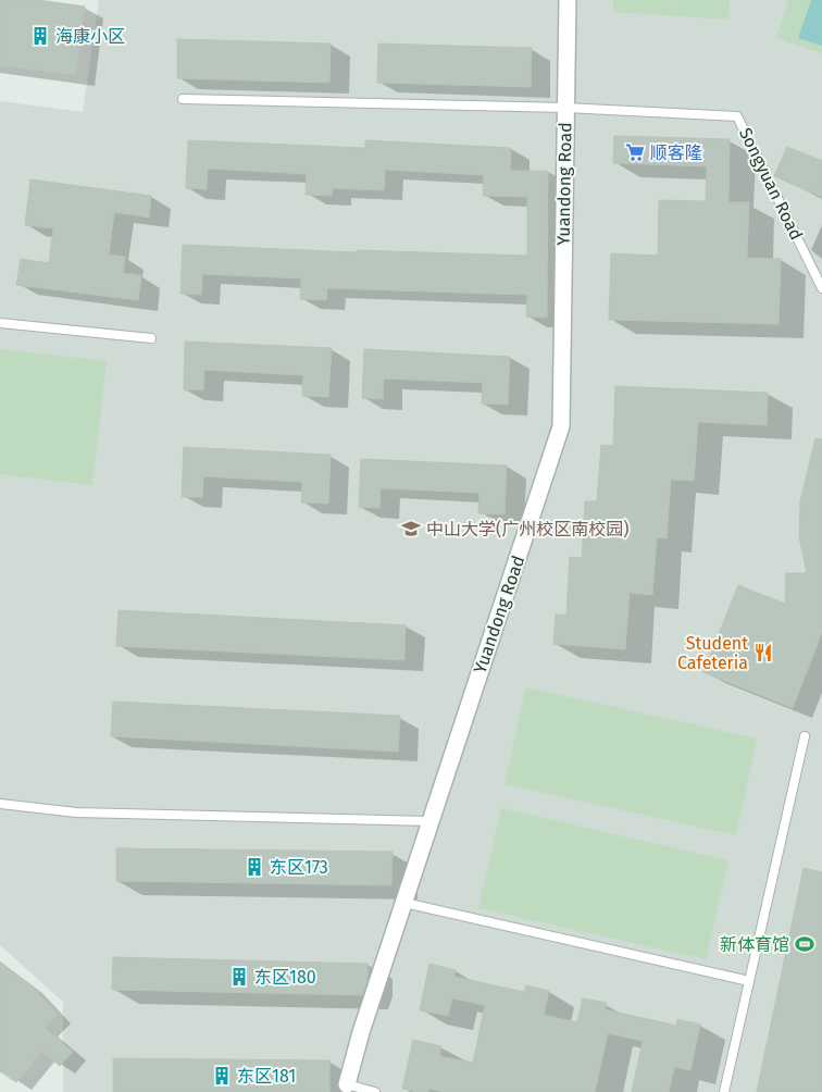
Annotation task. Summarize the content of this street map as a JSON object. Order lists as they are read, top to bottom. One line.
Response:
{"streets":{"street":["Yuandong Road"],"lane":["Songyuan Road"]},"crossings":[["Yuandong Road","Songyuan Road"]],"places":{"building":["海康小区","东区173","东区180","东区181"],"supermarket":["顺客隆"],"school or university":["中山大学(广州校区南校园)"],"restaurant":["Student Cafeteria"],"sports":["新体育馆"]}}
